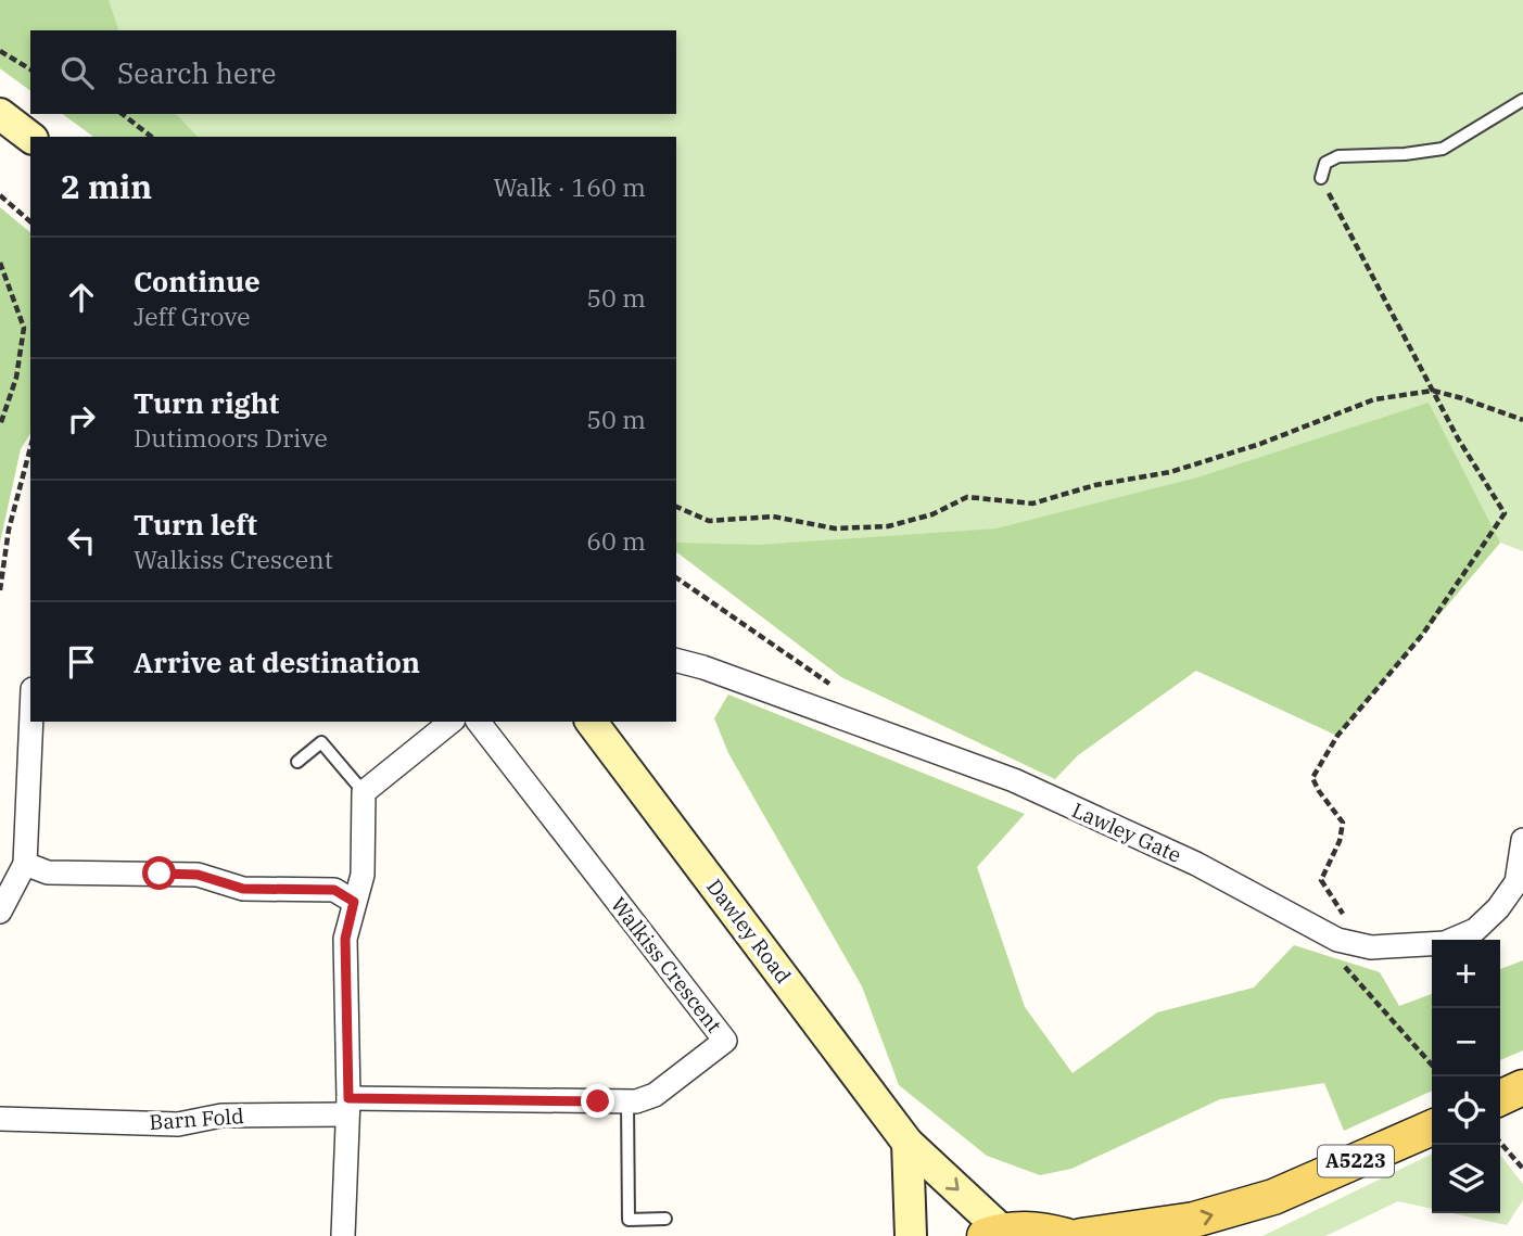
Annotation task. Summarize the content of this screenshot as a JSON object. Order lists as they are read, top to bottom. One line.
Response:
{"streets":{"main road":["A5223"],"street":["Lawley Gate","Dawley Road","Walkiss Crescent","Barn Fold"]},"crossings":[["Walkiss Crescent","Barn Fold"]],"page":{"search":"Search here","heading":["2 min","Walk · 160 m"],"list":[["Continue","Jeff Grove","50 m"],["Turn right","Dutimoors Drive","50 m"],["Turn left","Walkiss Crescent","60 m"],"Arrive at destination"],"map_buttons":["+","−"]}}
